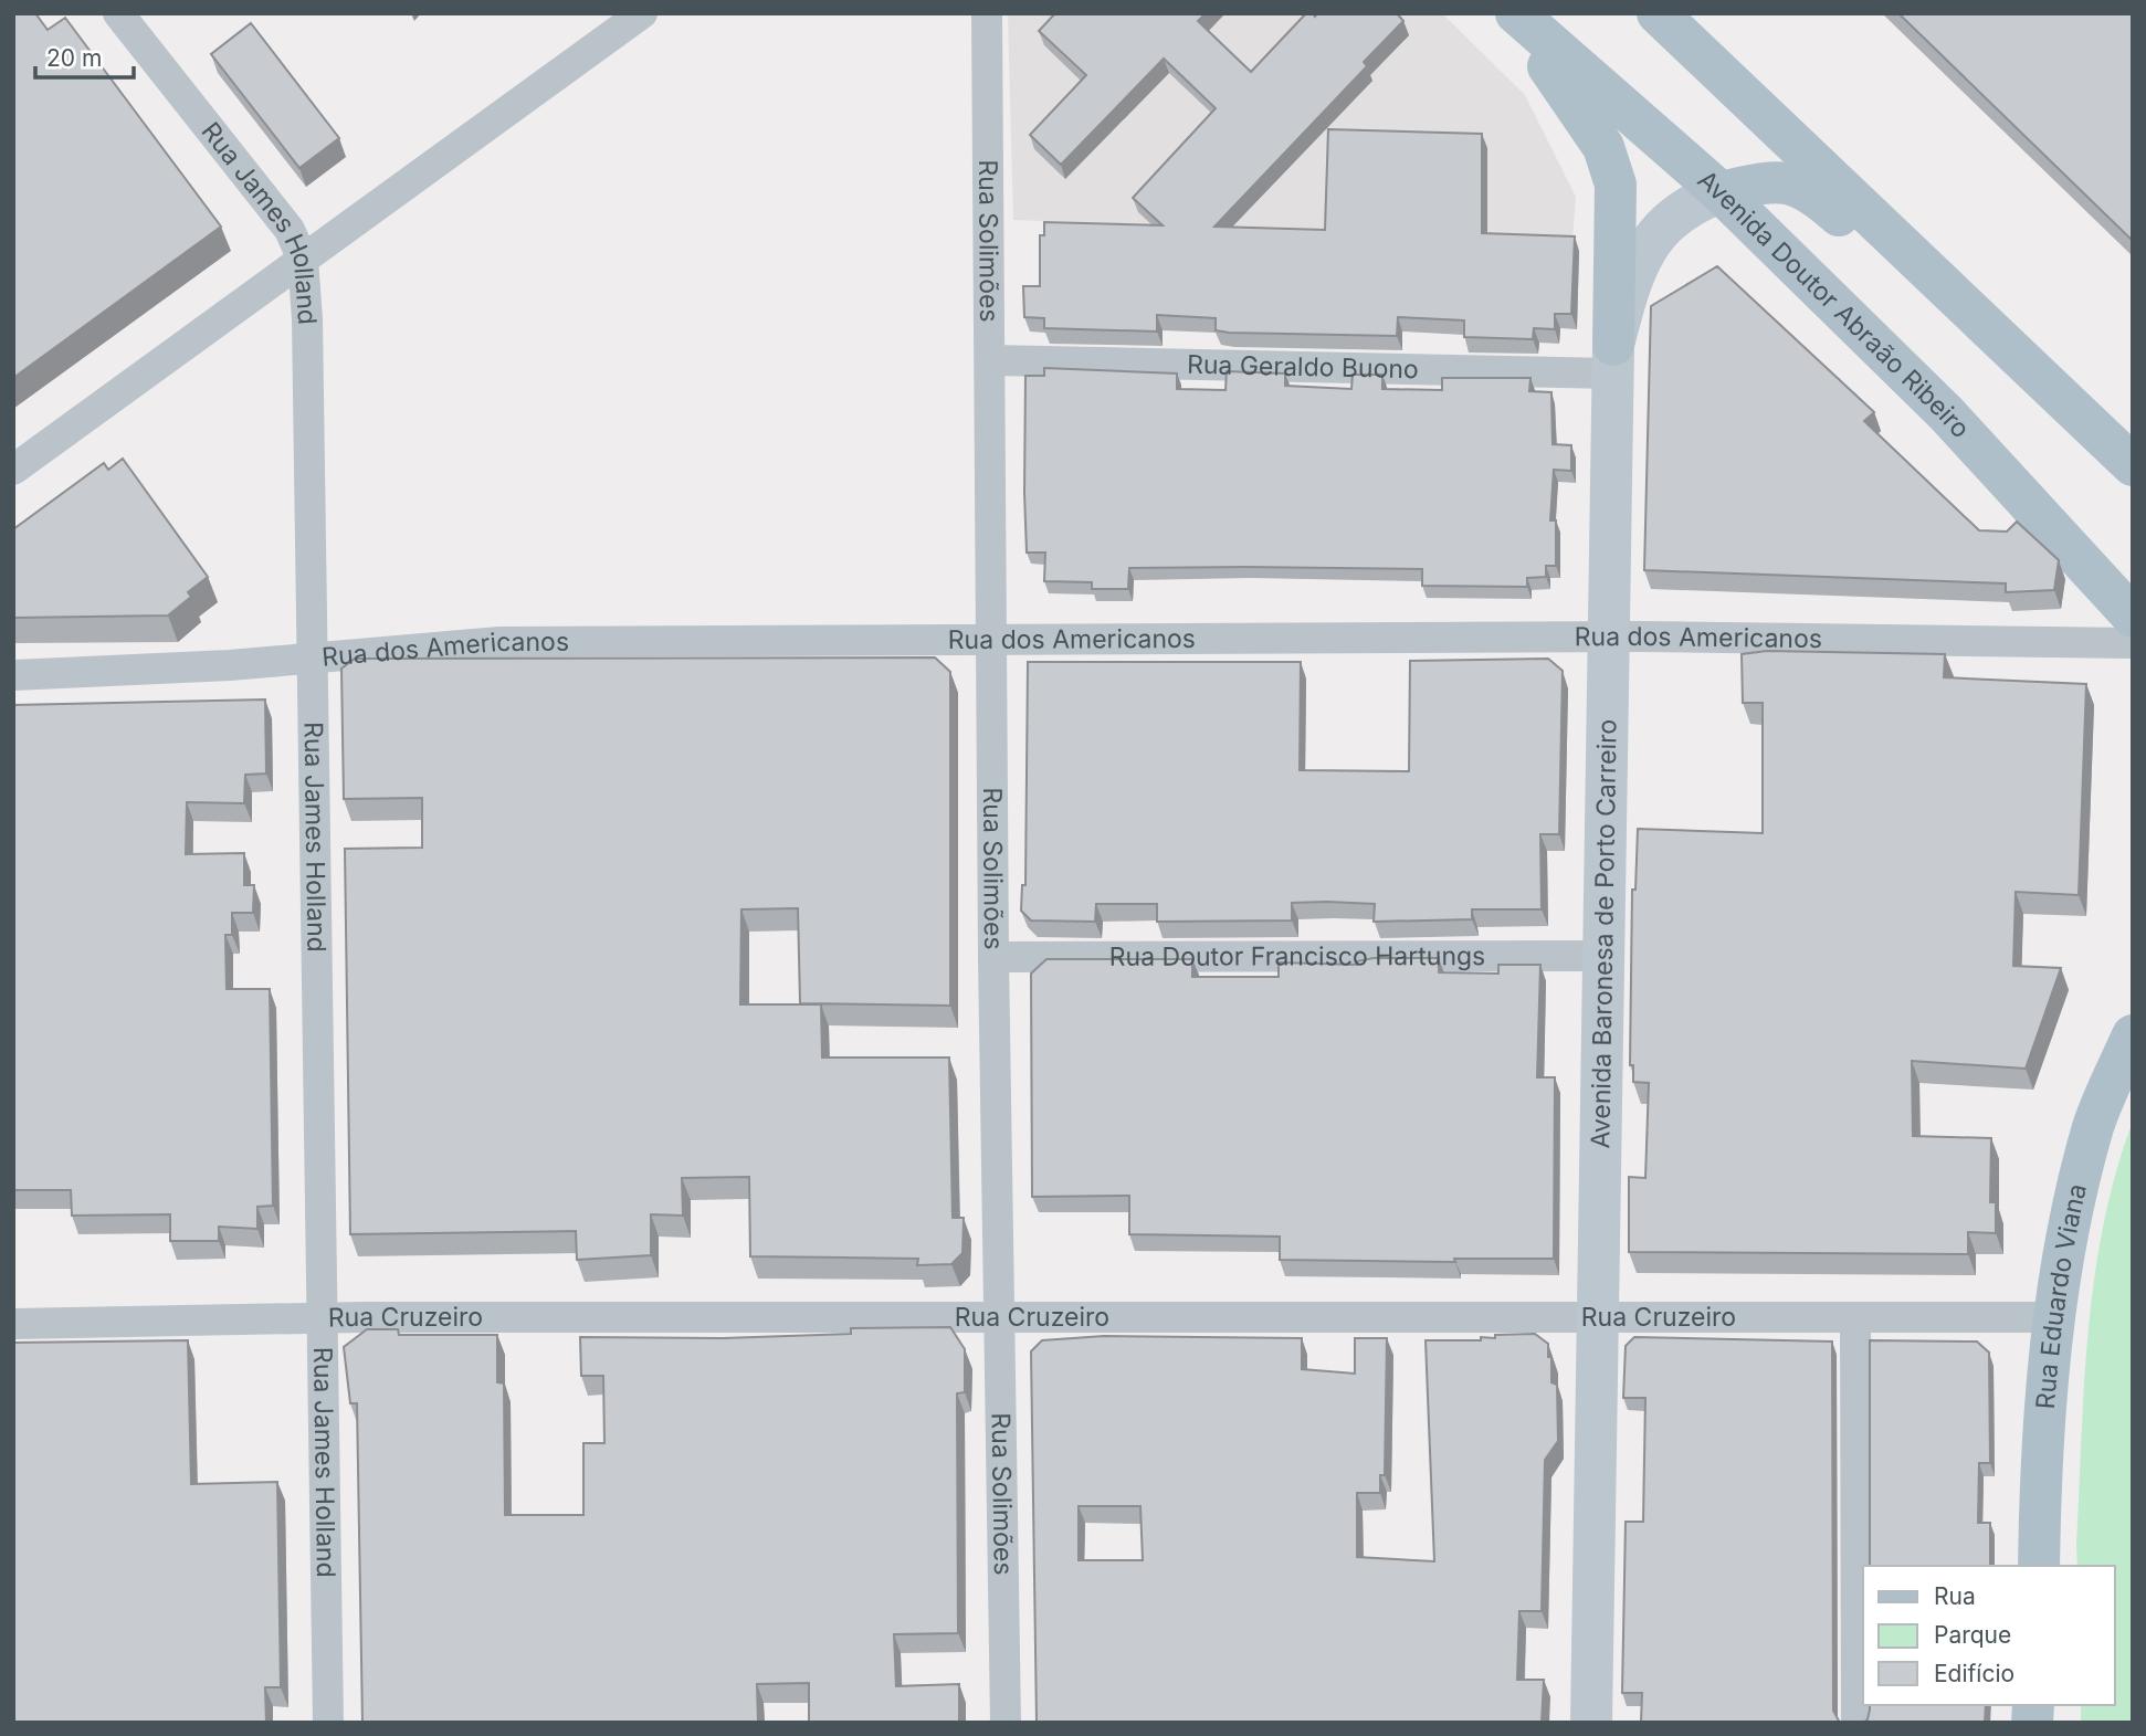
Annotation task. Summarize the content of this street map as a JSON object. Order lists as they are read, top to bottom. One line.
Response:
{"streets":{"main road":["Avenida Doutor Abraão Ribeiro","Avenida Baronesa de Porto Carreiro","Rua Eduardo Viana"],"street":["Rua James Holland","Rua Solimões","Rua Geraldo Buono","Rua dos Americanos","Rua Doutor Francisco Hartungs","Rua Cruzeiro"]},"crossings":[["Rua James Holland","Rua dos Americanos"],["Rua James Holland","Rua Cruzeiro"],["Rua Solimões","Rua Geraldo Buono"],["Rua Solimões","Rua dos Americanos"],["Rua Solimões","Rua Doutor Francisco Hartungs"],["Rua Solimões","Rua Cruzeiro"],["Avenida Doutor Abraão Ribeiro","Avenida Baronesa de Porto Carreiro"],["Rua Geraldo Buono","Avenida Baronesa de Porto Carreiro"],["Rua dos Americanos","Avenida Baronesa de Porto Carreiro"],["Avenida Baronesa de Porto Carreiro","Rua Doutor Francisco Hartungs"],["Avenida Baronesa de Porto Carreiro","Rua Cruzeiro"],["Rua Eduardo Viana","Rua Cruzeiro"]],"legend":["Rua","Parque","Edifício"],"scale_bar":"20 m"}
